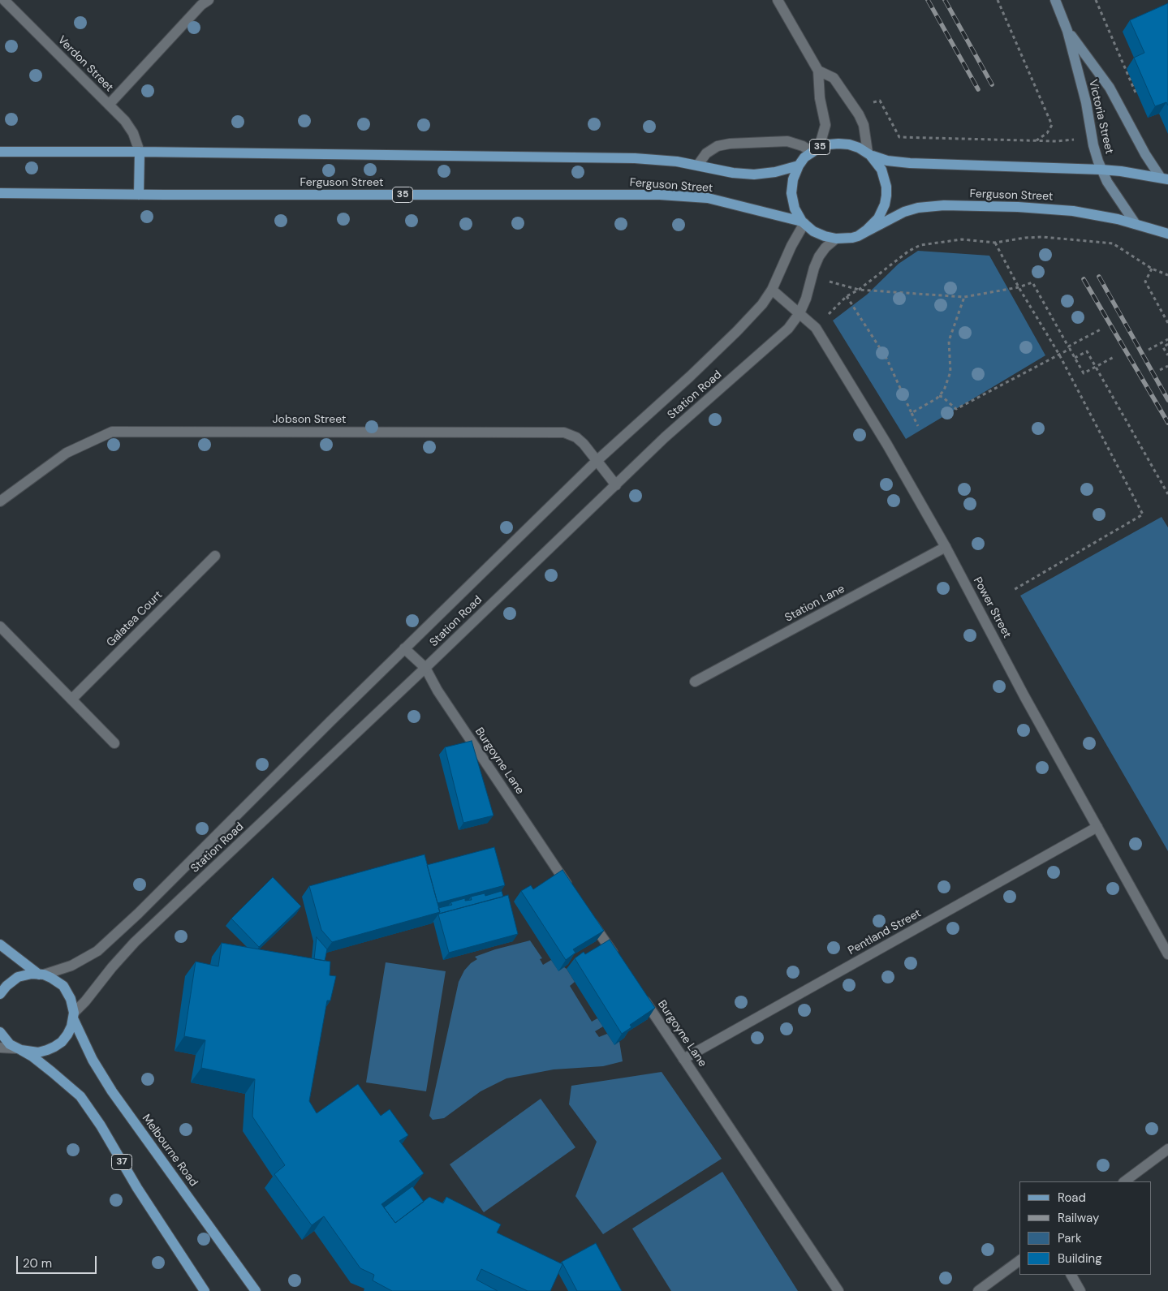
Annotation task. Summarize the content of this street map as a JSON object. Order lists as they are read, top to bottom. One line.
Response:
{"streets":{"main road":["35","Ferguson Street","Melbourne Road","37"],"street":["Verdon Street","Victoria Street","Station Road","Jobson Street","Station Lane","Power Street","Galatea Court","Burgoyne Lane","Pentland Street"]},"crossings":[["Verdon Street","Ferguson Street"],["Victoria Street","35"],["Victoria Street","Ferguson Street"],["35","Ferguson Street"],["35","Station Road"],["Ferguson Street","Station Road"],["Station Road","Jobson Street"],["Station Road","Power Street"],["Station Road","Burgoyne Lane"],["Station Road","Melbourne Road"],["Station Lane","Power Street"],["Power Street","Pentland Street"],["Burgoyne Lane","Pentland Street"]],"legend":["Road","Railway","Park","Building"],"scale_bar":"20 m"}
